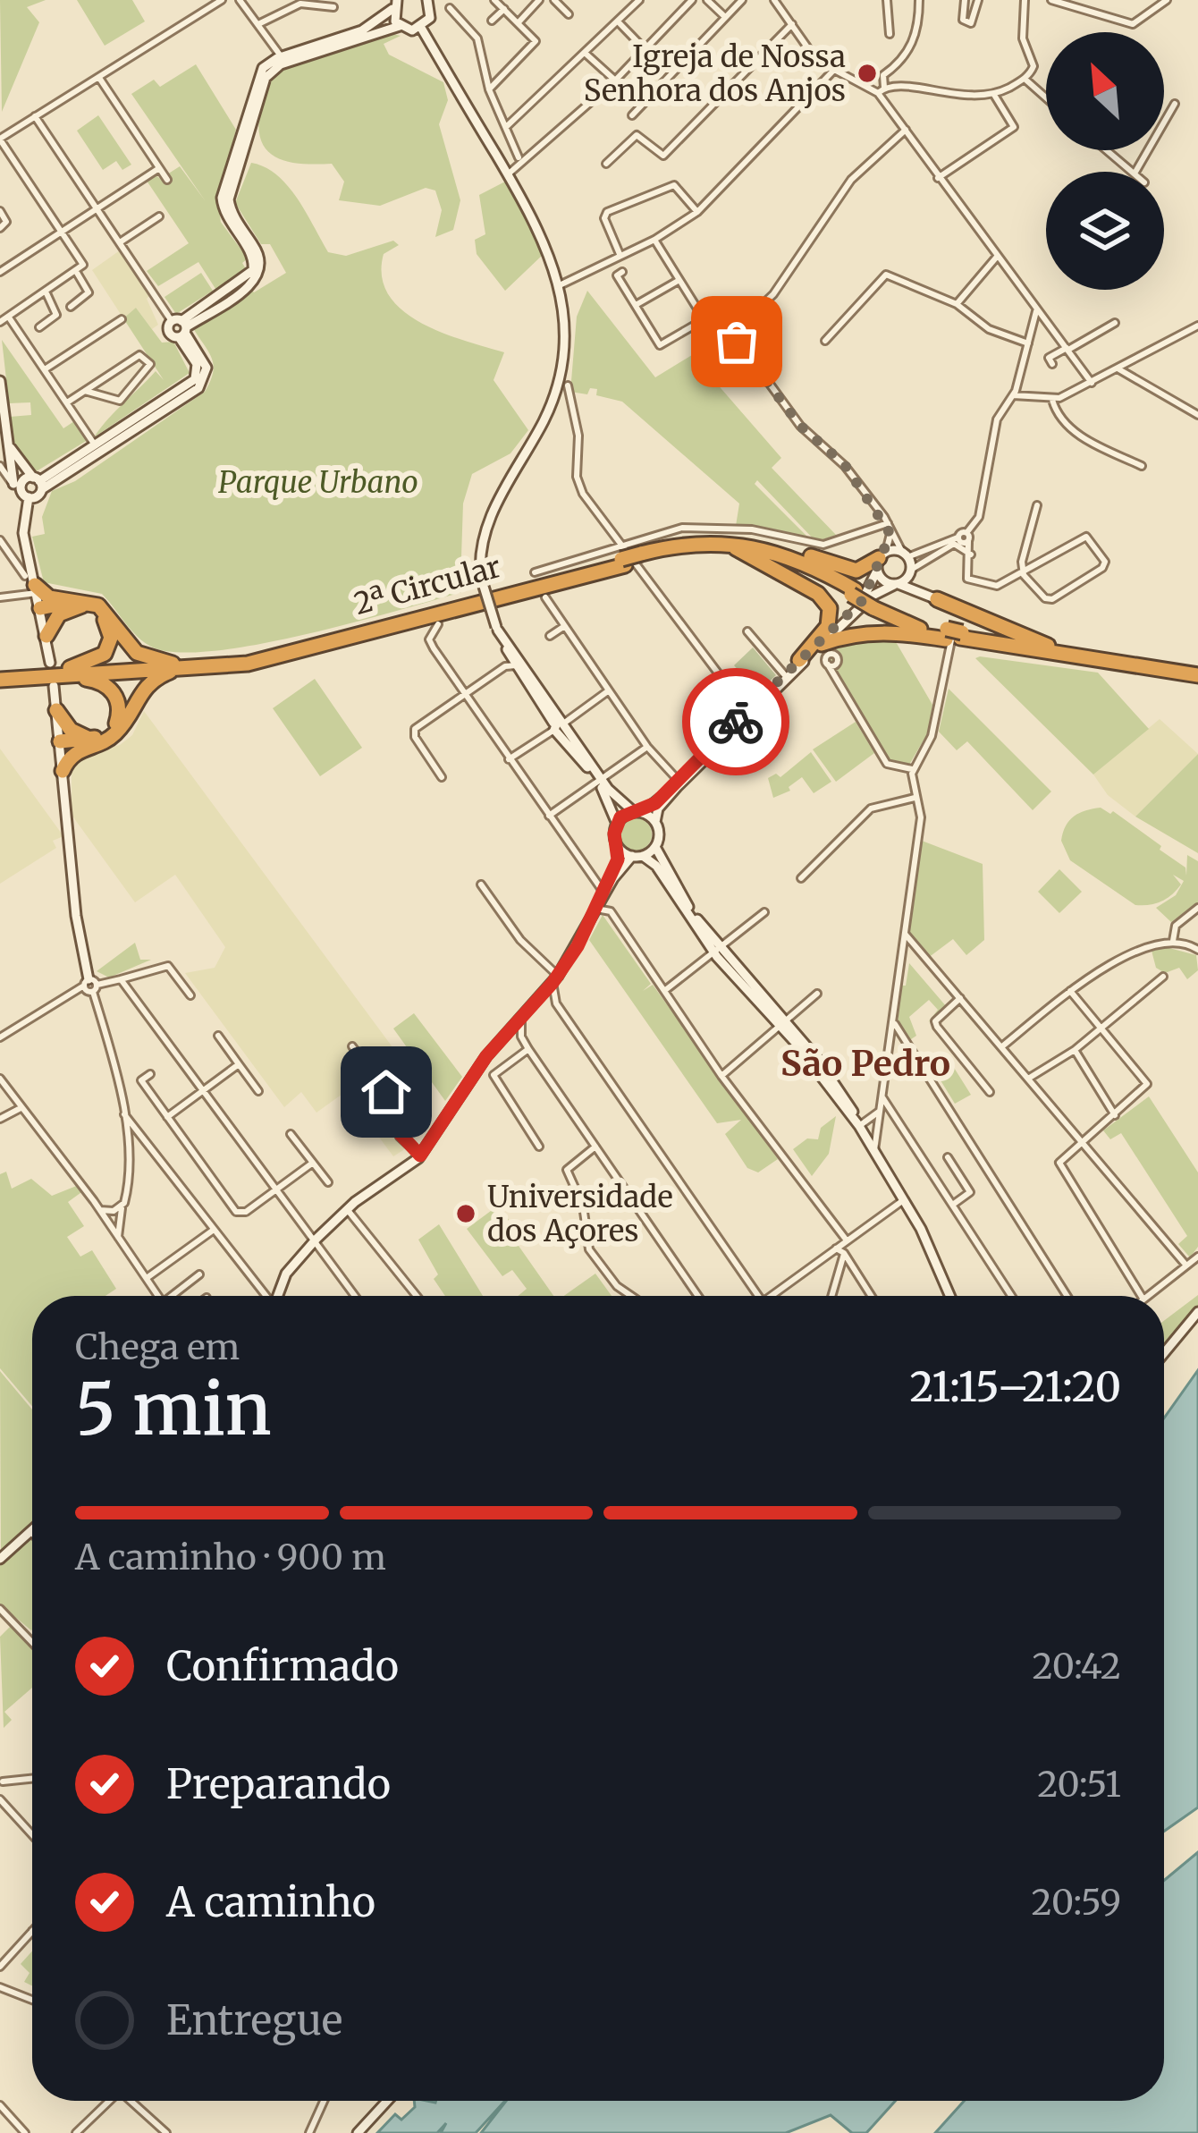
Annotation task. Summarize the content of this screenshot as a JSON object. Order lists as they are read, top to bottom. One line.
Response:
{"streets":{"highway":["2ª Circular"]},"districts":["São Pedro"],"parks":["Parque Urbano"],"places":["Igreja de Nossa Senhora dos Anjos","Universidade dos Açores"],"north":"top left","page":{"heading":["5 min","Chega em","21:15–21:20"],"bar":"A caminho · 900 m","list":[["Confirmado","20:42"],["Preparando","20:51"],["A caminho","20:59"],"Entregue"]}}
